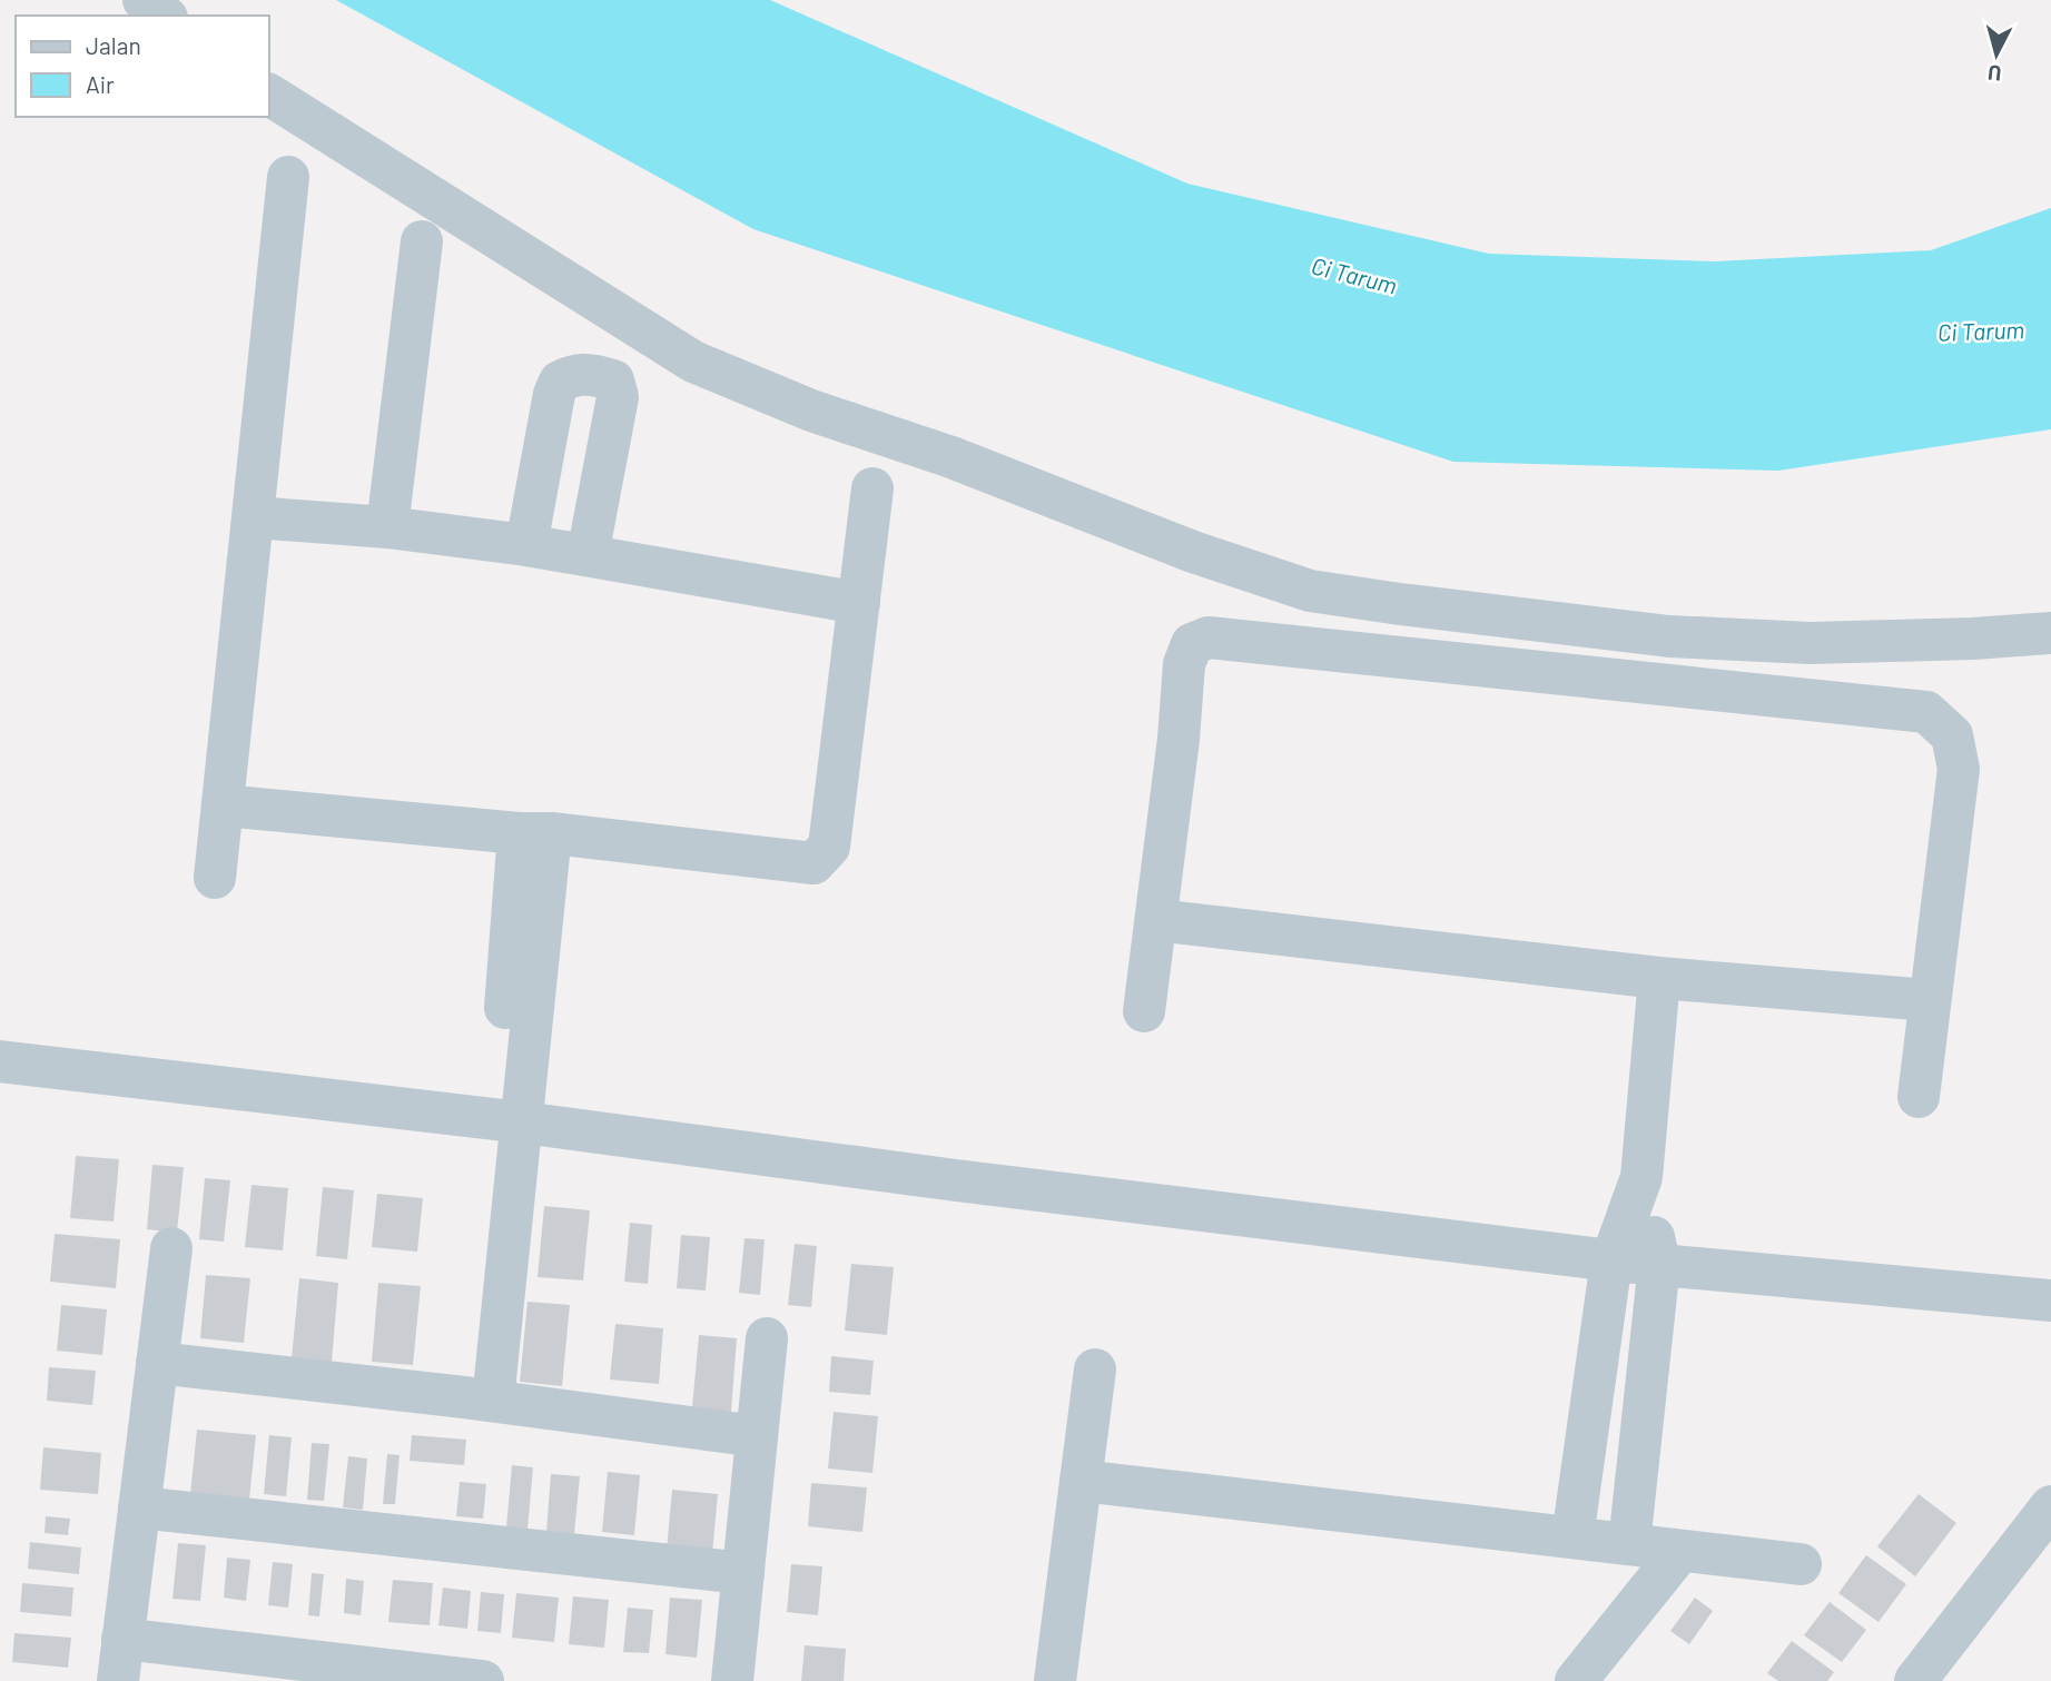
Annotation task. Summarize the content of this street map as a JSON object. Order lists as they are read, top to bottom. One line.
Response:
{"water":["Ci Tarum"],"legend":["Jalan","Air"],"north":"bottom"}
